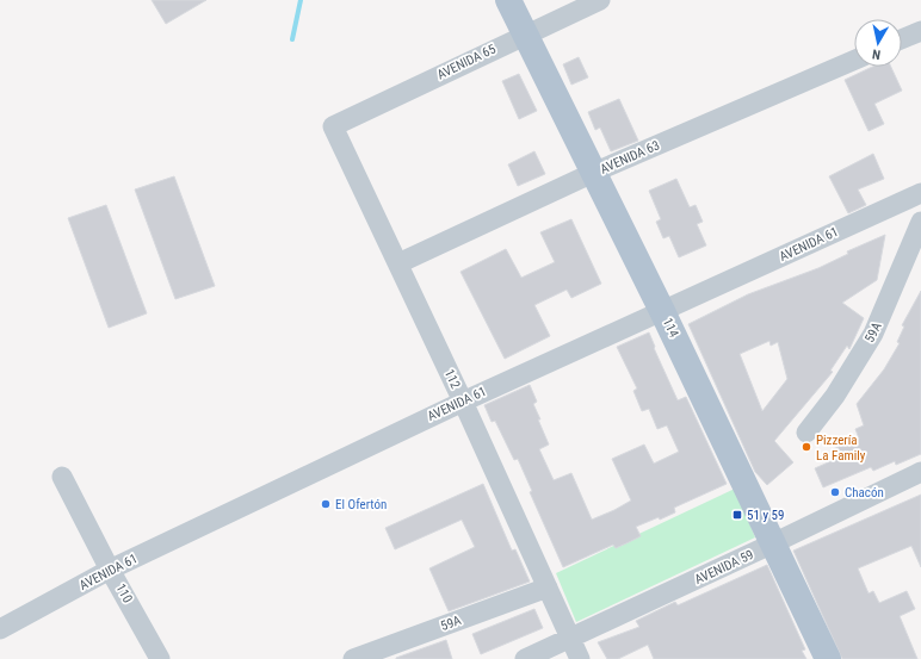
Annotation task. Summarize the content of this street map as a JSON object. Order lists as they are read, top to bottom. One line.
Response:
{"streets":{"main road":["114"],"street":["AVENIDA 65","AVENIDA 63","AVENIDA 61","59A","112","AVENIDA 59","110"]},"crossings":[["AVENIDA 65","114"],["AVENIDA 65","112"],["AVENIDA 63","114"],["AVENIDA 63","112"],["AVENIDA 61","114"],["AVENIDA 61","112"],["AVENIDA 61","110"],["114","AVENIDA 59"],["59A","112"],["112","AVENIDA 59"]],"places":{"other":["Pizzería La Family","Chacón","El Ofertón"],"transit":["51 y 59"]},"north":"bottom"}
